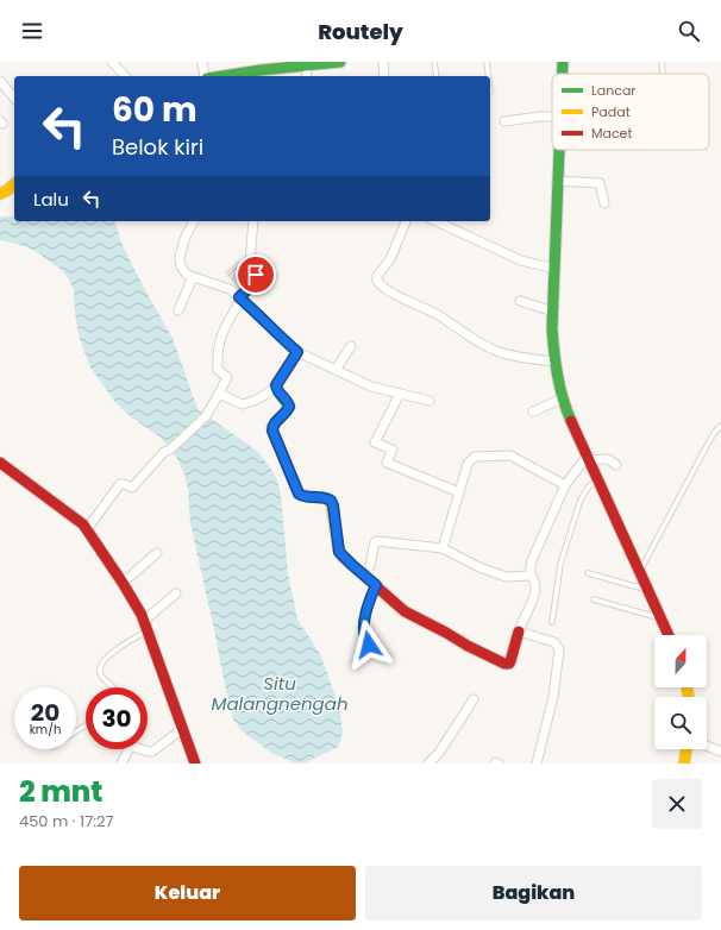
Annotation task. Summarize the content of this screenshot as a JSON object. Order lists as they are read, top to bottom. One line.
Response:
{"water":["Situ Malangnengah"],"legend":["Lancar","Padat","Macet"],"north":"top","page":{"header":"Routely","turn":["60 m","Belok kiri"],"then":"Lalu","speed":"20 km/h","limit":"30","heading":["2 mnt","450 m · 17:27"],"buttons":["Keluar","Bagikan"]}}
